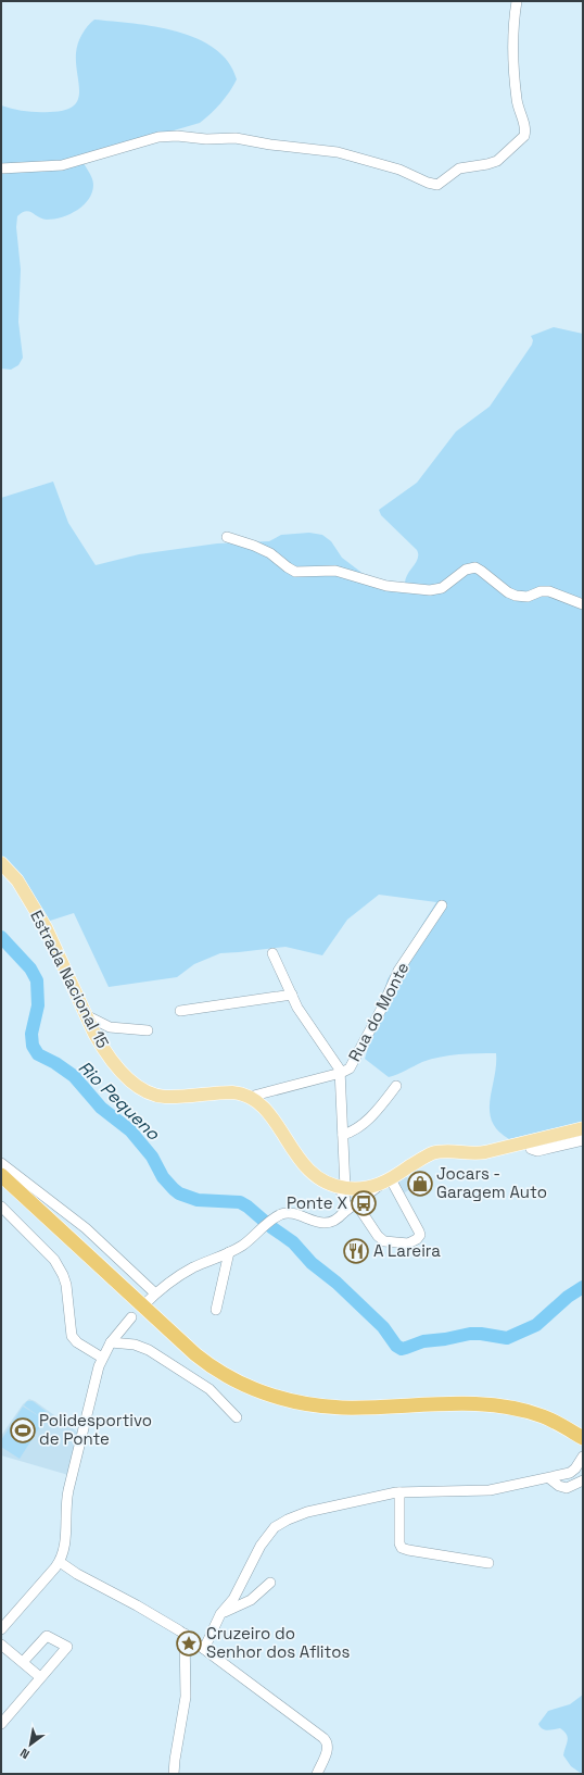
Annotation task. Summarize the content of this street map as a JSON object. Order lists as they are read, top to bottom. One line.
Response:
{"streets":{"main road":["Estrada Nacional 15"],"street":["Rua do Monte"]},"water":["Rio Pequeno"],"places":{"shop":["Jocars - Garagem Auto"],"bus stop":["Ponte X"],"restaurant":["A Lareira"],"sports":["Polidesportivo de Ponte"],"place":["Cruzeiro do Senhor dos Aflitos"]},"north":"bottom left"}
